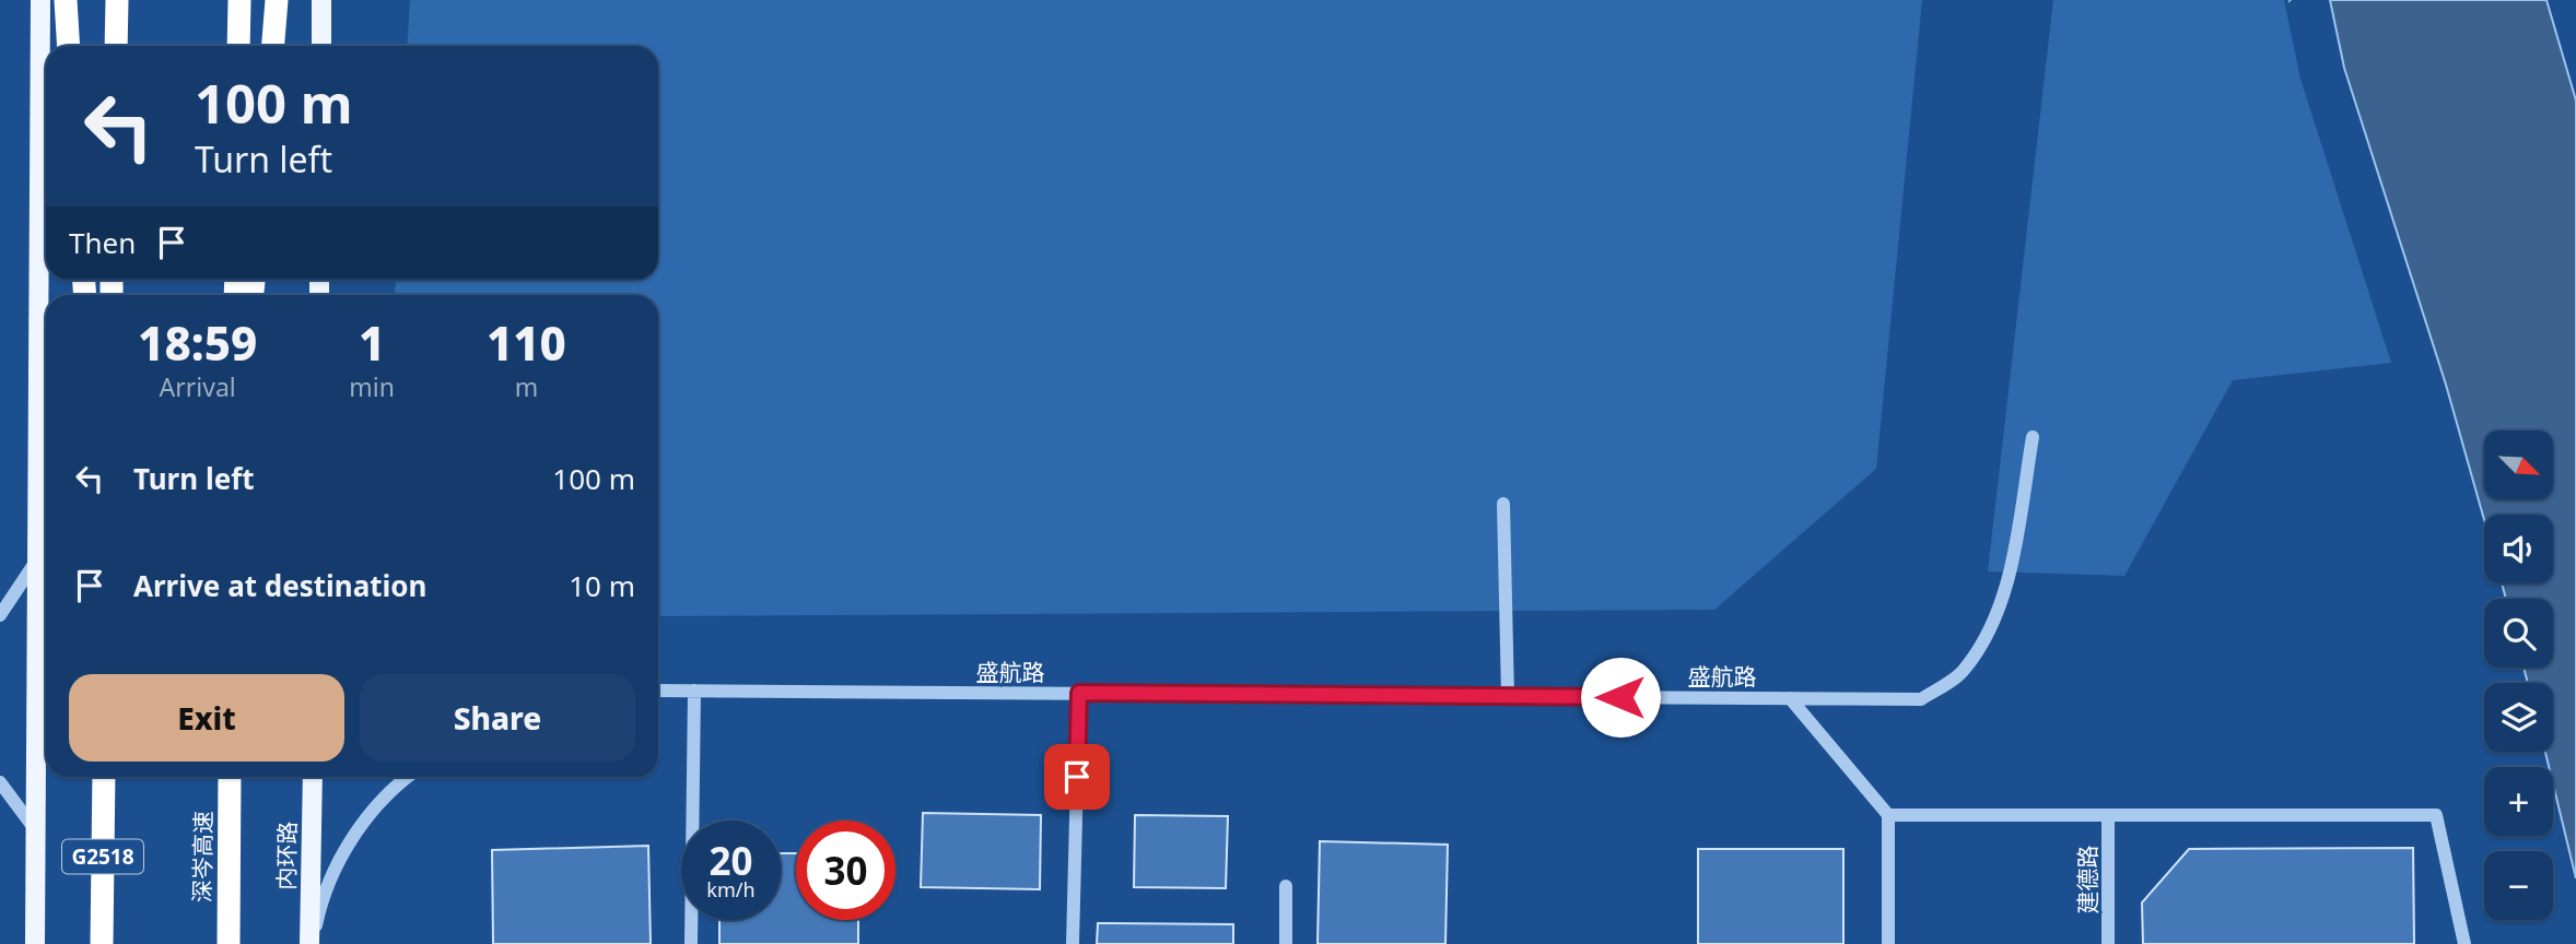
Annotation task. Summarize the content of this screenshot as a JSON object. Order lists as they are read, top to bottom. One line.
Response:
{"streets":{"highway":["G2518","深岑高速"],"main road":["内环路"],"street":["盛航路","建德路"]},"north":"bottom right","page":{"turn":["100 m","Turn left"],"then":"Then","eta":["18:59","Arrival","1","min","110","m"],"list":[{"name":"Turn left","value":"100 m"},{"name":"Arrive at destination","value":"10 m"}],"map_buttons":["+","−"],"buttons":["Exit","Share"],"speed":"20 km/h","limit":"30"}}
